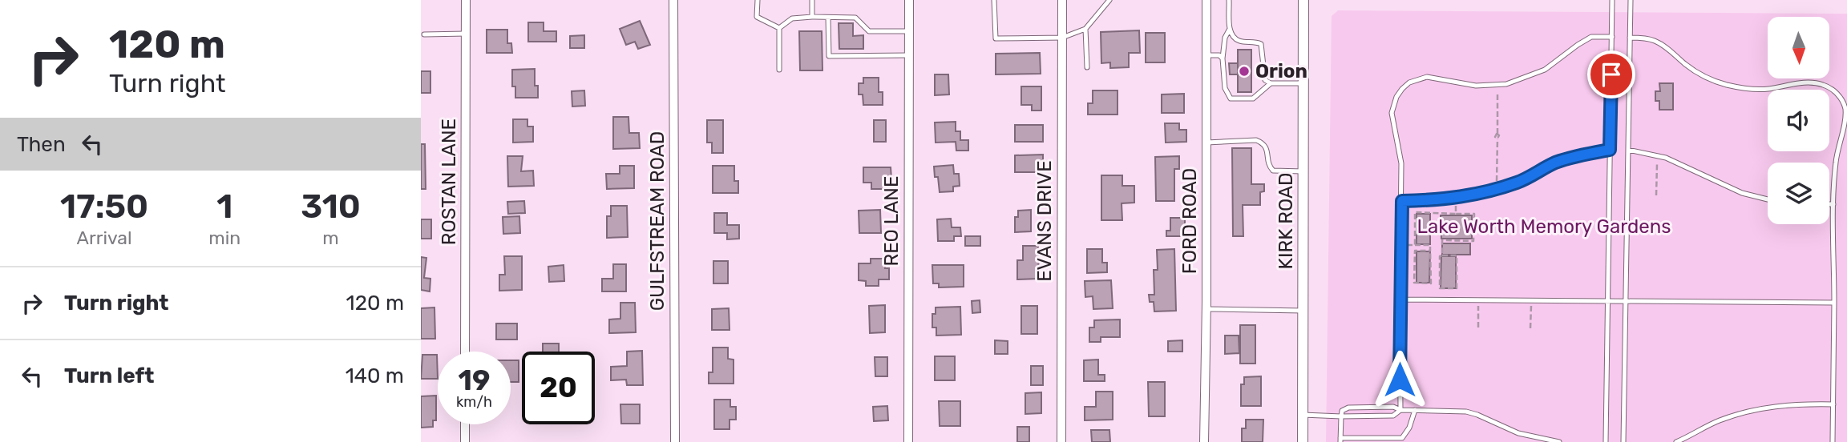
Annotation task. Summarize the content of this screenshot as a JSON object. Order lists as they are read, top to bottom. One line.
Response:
{"streets":{"street":["ROSTAN LANE","GULFSTREAM ROAD","REO LANE","EVANS DRIVE","FORD ROAD","KIRK ROAD"]},"parks":["Lake Worth Memory Gardens"],"places":["Orion"],"north":"bottom","page":{"turn":["120 m","Turn right"],"then":"Then","eta":["17:50","Arrival","1","min","310","m"],"list":[{"name":"Turn right","value":"120 m"},{"name":"Turn left","value":"140 m"}],"speed":"19 km/h","limit":"20"}}
